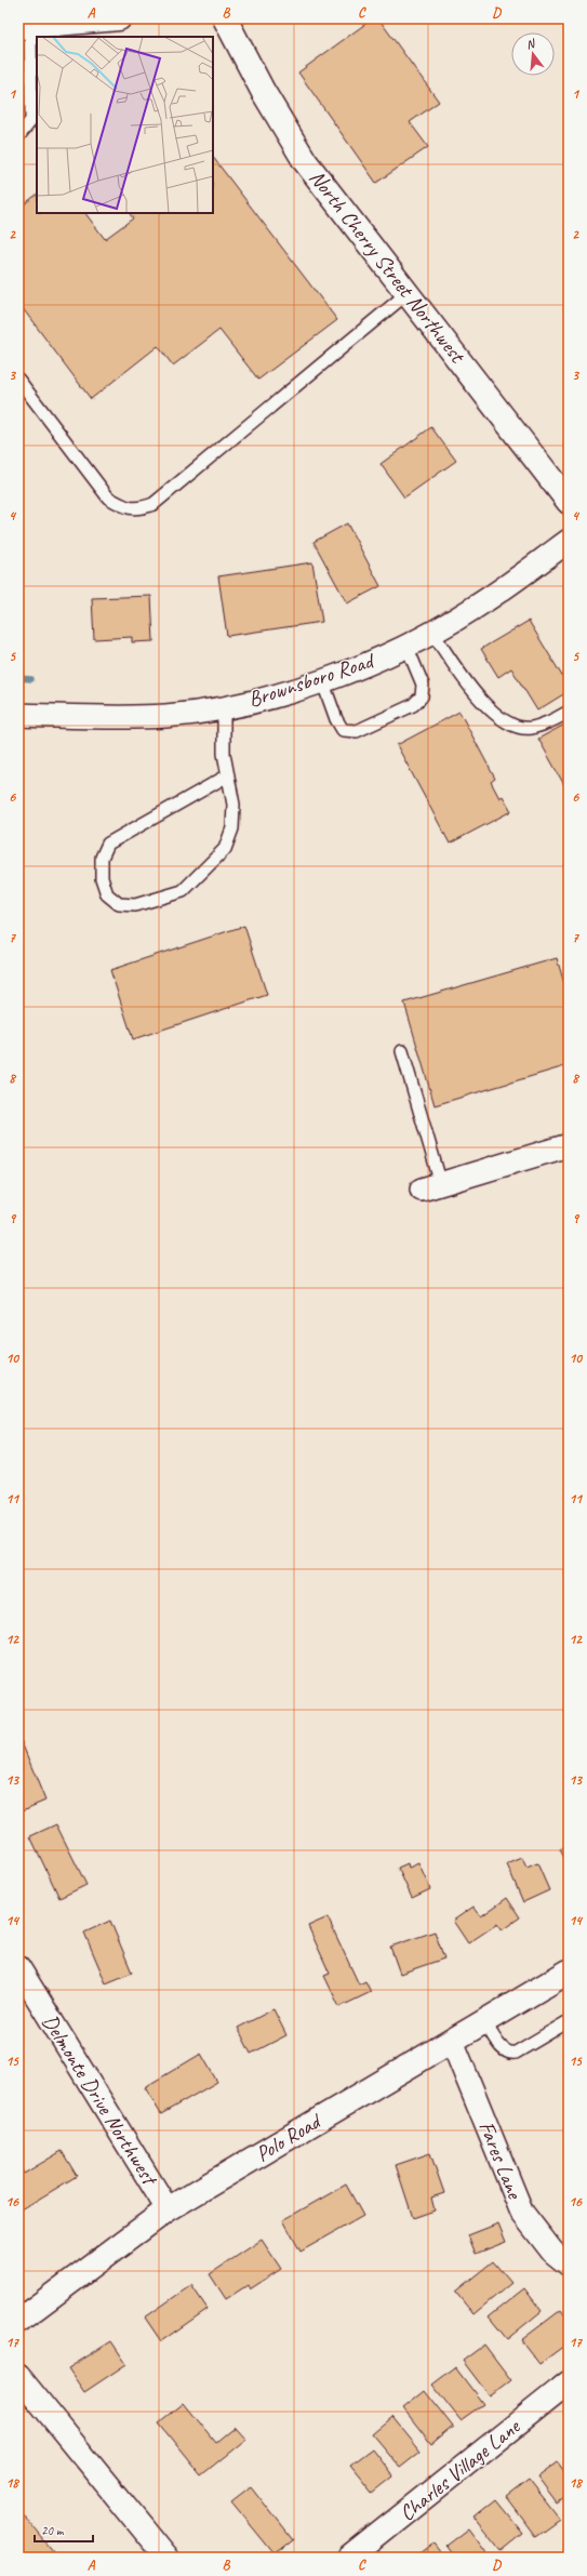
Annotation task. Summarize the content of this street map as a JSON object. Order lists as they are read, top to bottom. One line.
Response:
{"streets":{"main road":["North Cherry Street Northwest","Polo Road"],"street":["Brownsboro Road","Delmonte Drive Northwest","Fares Lane","Charles Village Lane"]},"crossings":[["Delmonte Drive Northwest","Polo Road"],["Polo Road","Fares Lane"]],"scale_bar":"20 m","north":"top","grid":{"columns":["A","B","C","D"],"rows":["1","2","3","4","5","6","7","8","9","10","11","12","13","14","15","16","17","18"]}}
